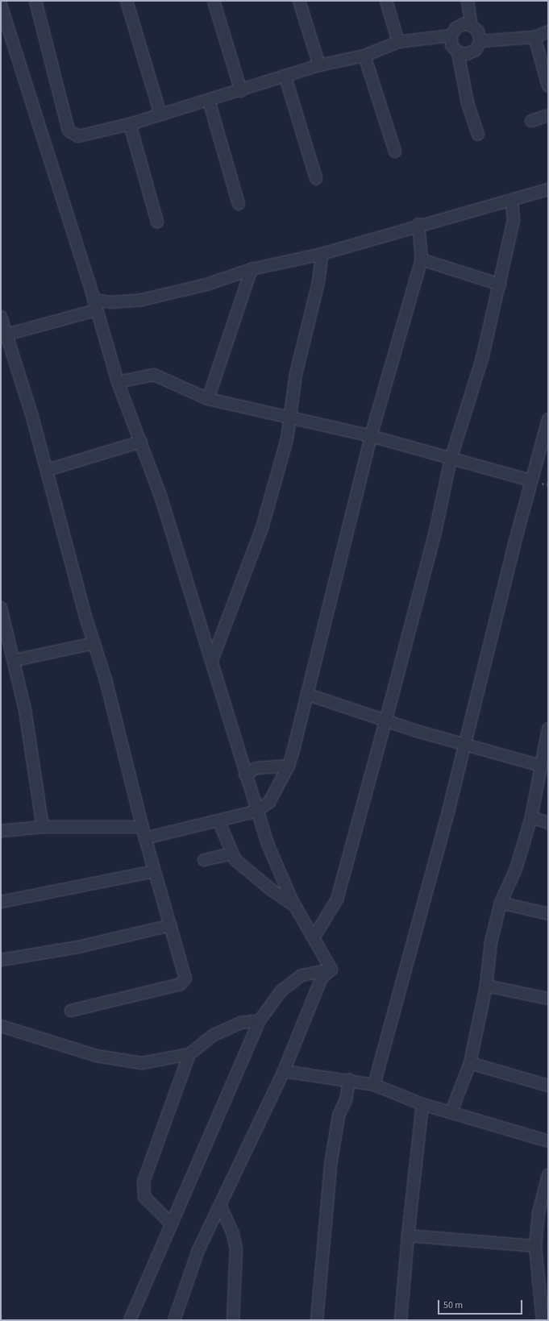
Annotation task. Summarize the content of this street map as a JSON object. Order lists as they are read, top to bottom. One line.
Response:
{"scale_bar":"50 m"}
